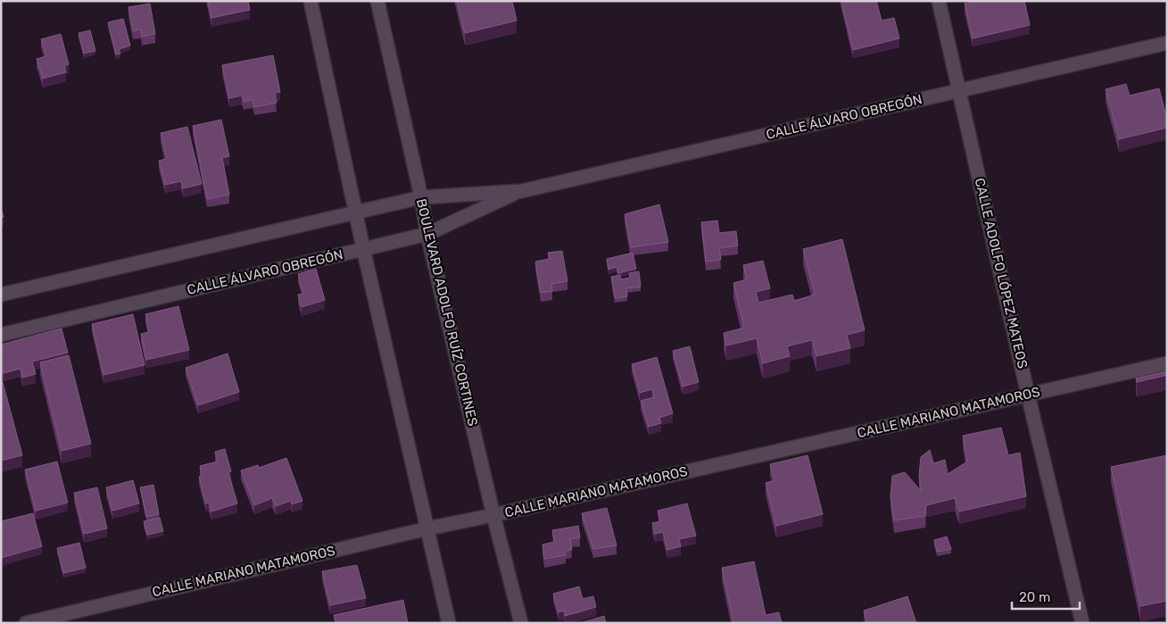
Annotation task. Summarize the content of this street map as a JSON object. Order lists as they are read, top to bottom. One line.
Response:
{"streets":{"street":["CALLE ÁLVARO OBREGÓN","CALLE ADOLFO LÓPEZ MATEOS","BOULEVARD ADOLFO RUÍZ CORTINES","CALLE MARIANO MATAMOROS"]},"crossings":[["CALLE ÁLVARO OBREGÓN","CALLE ADOLFO LÓPEZ MATEOS"],["CALLE ÁLVARO OBREGÓN","BOULEVARD ADOLFO RUÍZ CORTINES"],["CALLE ADOLFO LÓPEZ MATEOS","CALLE MARIANO MATAMOROS"],["BOULEVARD ADOLFO RUÍZ CORTINES","CALLE MARIANO MATAMOROS"]],"scale_bar":"20 m"}
